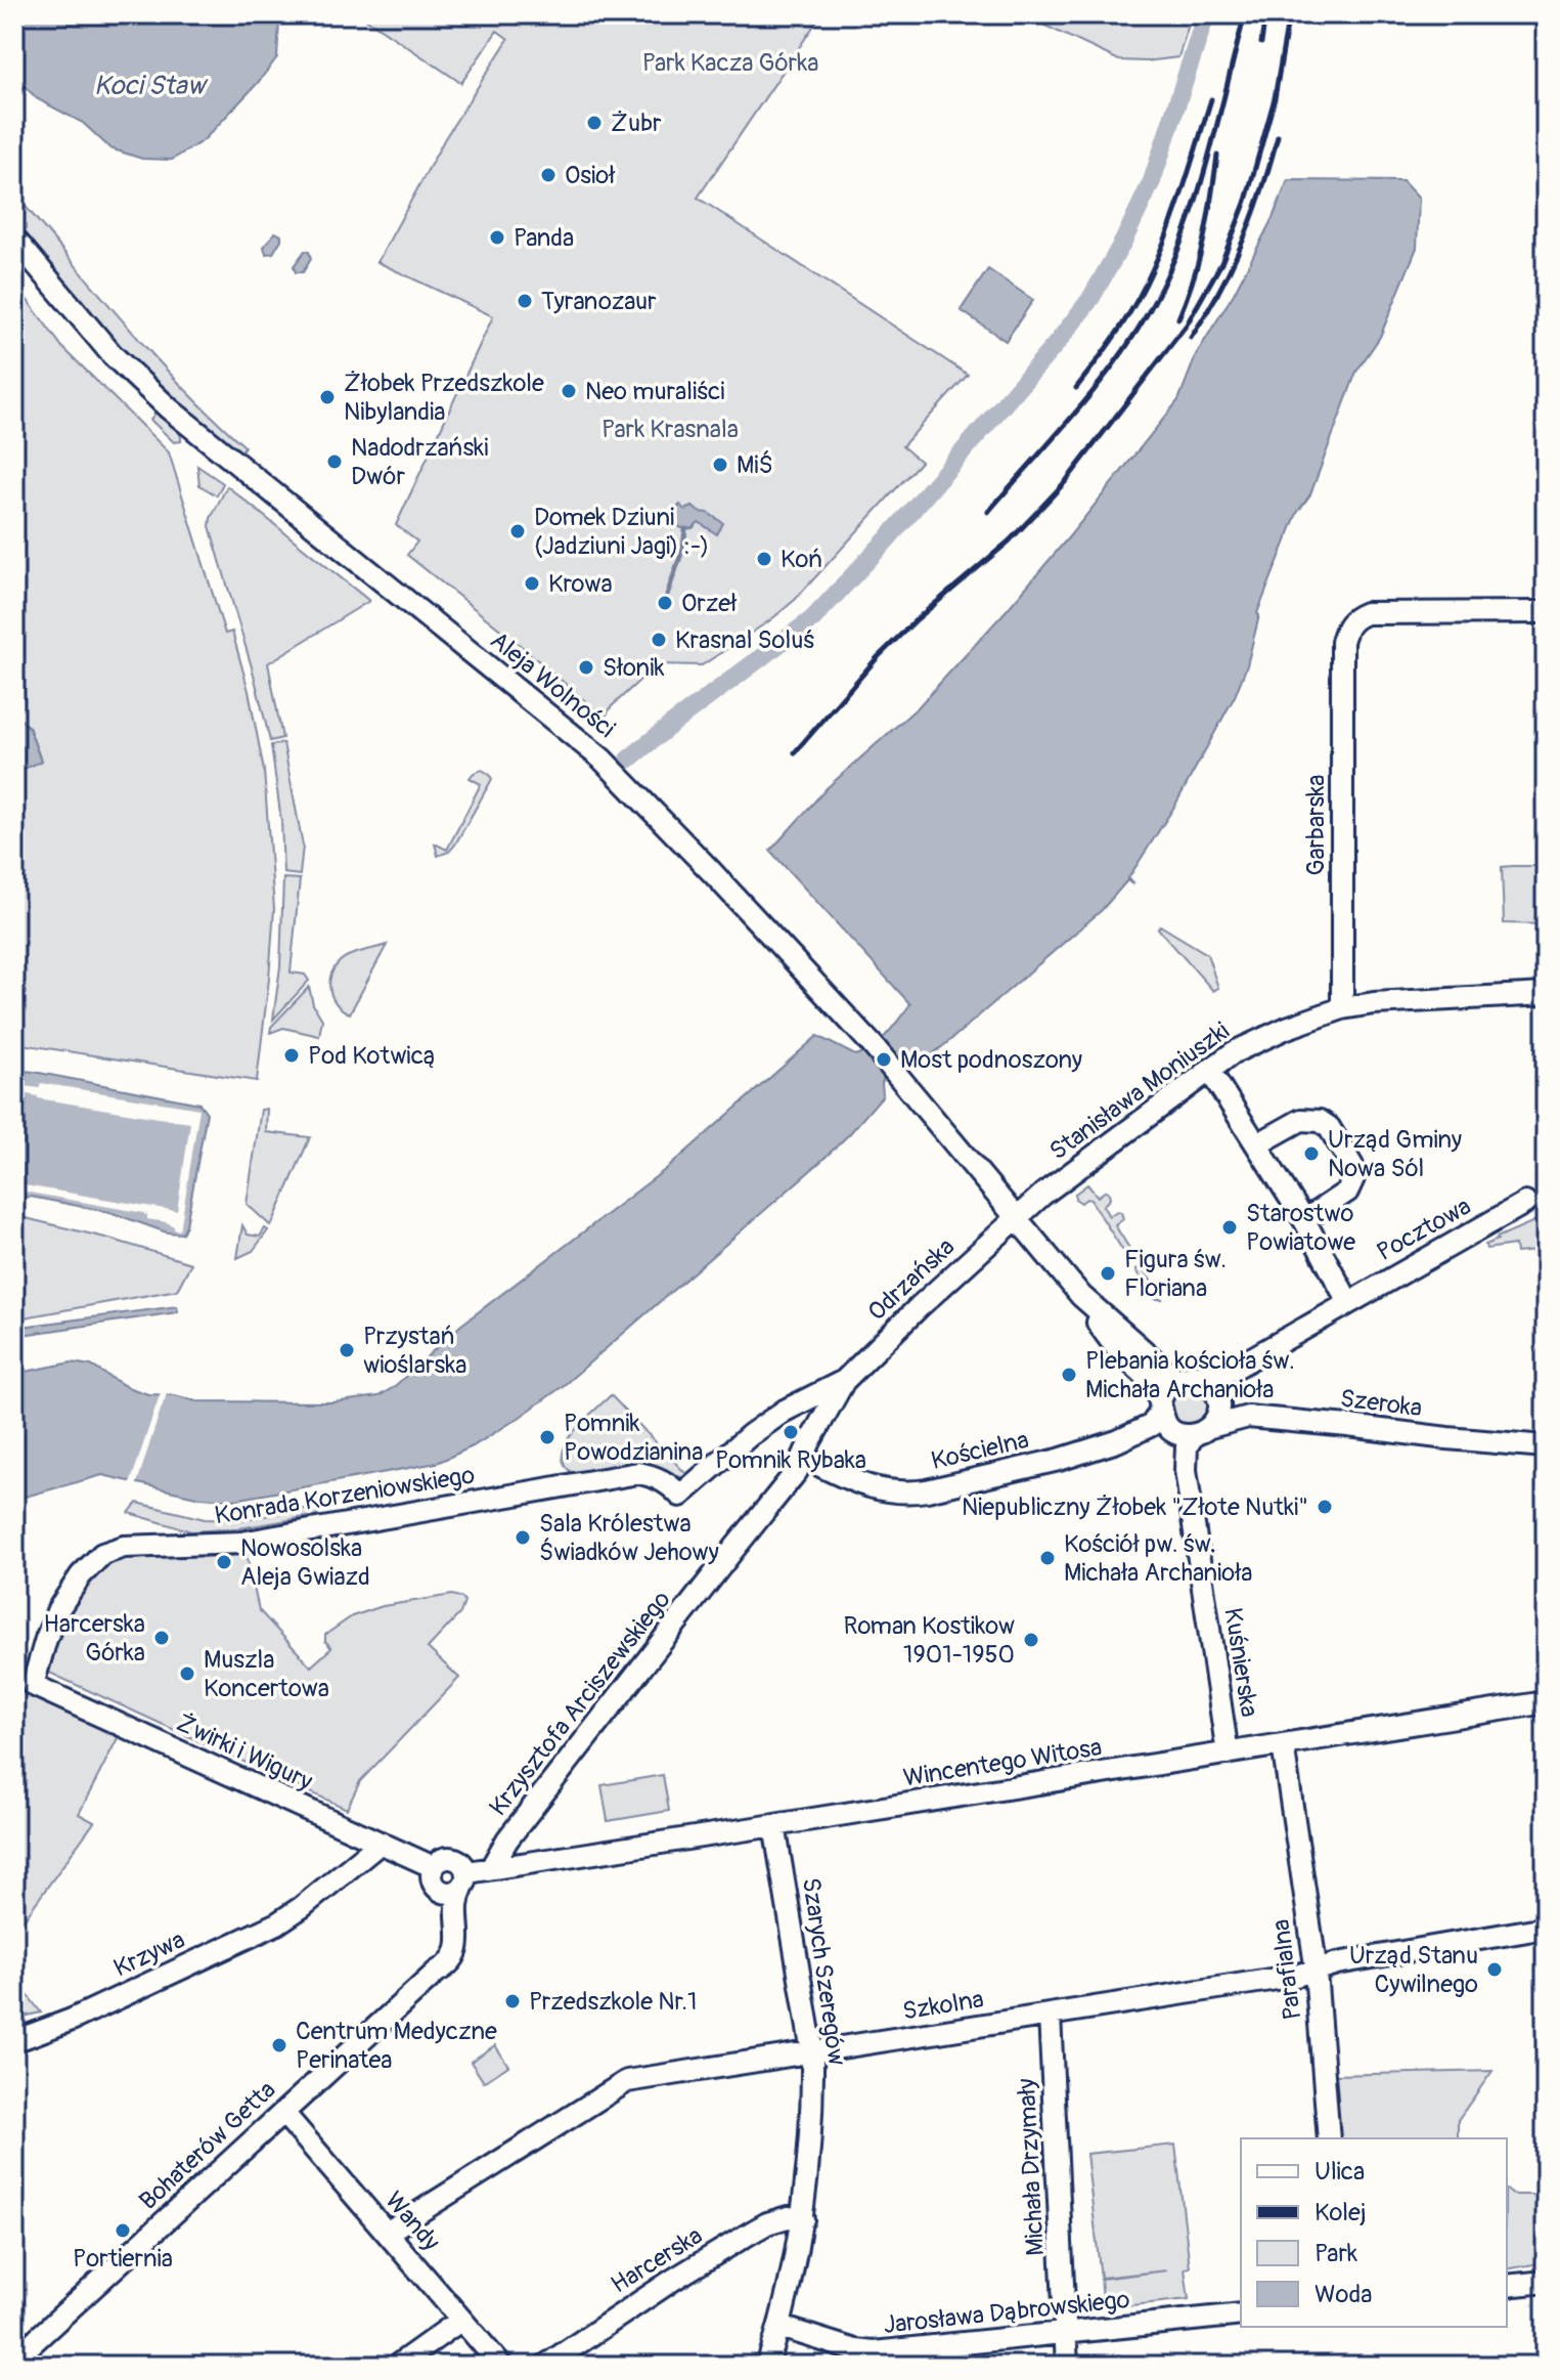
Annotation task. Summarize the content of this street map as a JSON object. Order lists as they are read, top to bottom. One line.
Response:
{"streets":{"street":["Aleja Wolności","Garbarska","Stanisława Moniuszki","Pocztowa","Odrzańska","Szeroka","Kościelna","Konrada Korzeniowskiego","Kuśnierska","Krzysztofa Arciszewskiego","Żwirki i Wigury","Wincentego Witosa","Krzywa","Parafialna","Szarych Szeregów","Szkolna","Bohaterów Getta","Michała Drzymały","Wandy","Harcerska","Jarosława Dąbrowskiego"]},"crossings":[["Aleja Wolności","Stanisława Moniuszki"],["Aleja Wolności","Odrzańska"],["Garbarska","Stanisława Moniuszki"],["Stanisława Moniuszki","Odrzańska"],["Pocztowa","Szeroka"],["Pocztowa","Kościelna"],["Pocztowa","Kuśnierska"],["Odrzańska","Kościelna"],["Odrzańska","Konrada Korzeniowskiego"],["Odrzańska","Krzysztofa Arciszewskiego"],["Szeroka","Kościelna"],["Szeroka","Kuśnierska"],["Kościelna","Kuśnierska"],["Kościelna","Krzysztofa Arciszewskiego"],["Konrada Korzeniowskiego","Żwirki i Wigury"],["Kuśnierska","Wincentego Witosa"],["Krzysztofa Arciszewskiego","Wincentego Witosa"],["Żwirki i Wigury","Wincentego Witosa"],["Żwirki i Wigury","Krzywa"],["Żwirki i Wigury","Bohaterów Getta"],["Wincentego Witosa","Parafialna"],["Wincentego Witosa","Szarych Szeregów"],["Wincentego Witosa","Bohaterów Getta"],["Parafialna","Szkolna"],["Szarych Szeregów","Szkolna"],["Szarych Szeregów","Harcerska"],["Szarych Szeregów","Jarosława Dąbrowskiego"],["Szkolna","Michała Drzymały"],["Szkolna","Wandy"],["Bohaterów Getta","Wandy"],["Michała Drzymały","Jarosława Dąbrowskiego"]],"water":["Koci Staw"],"parks":["Park Kacza Górka","Park Krasnala"],"places":["Żubr","Osioł","Panda","Tyranozaur","Neo muraliści","Żłobek Przedszkole Nibylandia","Nadodrzański Dwór","MiŚ","Domek Dziuni (Jadziuni Jagi) :-)","Koń","Krowa","Orzeł","Krasnal Soluś","Słonik","Pod Kotwicą","Most podnoszony","Urząd Gminy Nowa Sól","Starostwo Powiatowe","Figura św. Floriana","Przystań wioślarska","Plebania kościoła św. Michała Archanioła","Pomnik Rybaka","Pomnik Powodzianina","Niepubliczny Żłobek \"Złote Nutki\"","Sala Królestwa Świadków Jehowy","Kościół pw. św. Michała Archanioła","Nowosolska Aleja Gwiazd","Harcerska Górka","Roman Kostikow 1901-1950","Muszla Koncertowa","Urząd Stanu Cywilnego","Przedszkole Nr.1","Centrum Medyczne Perinatea","Portiernia"],"legend":["Ulica","Kolej","Park","Woda"]}
